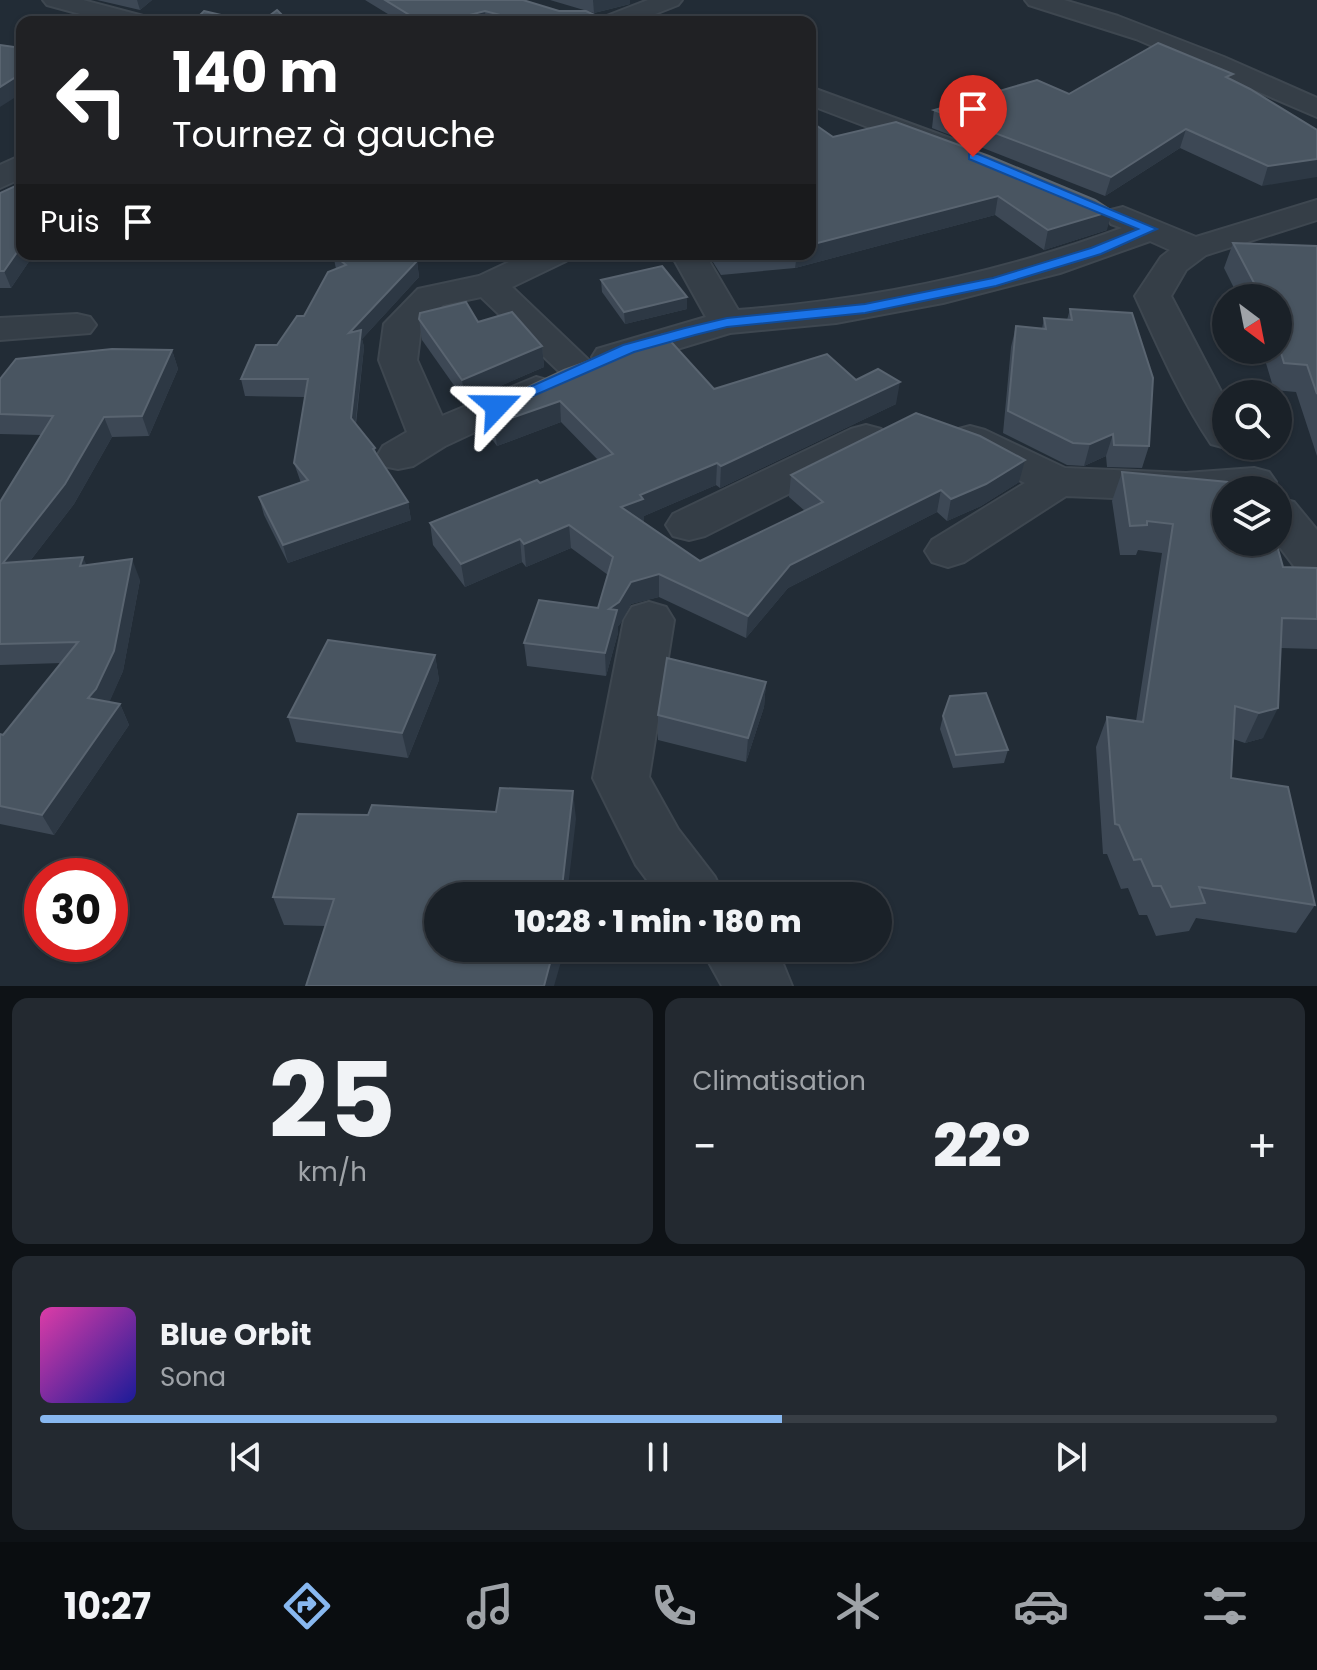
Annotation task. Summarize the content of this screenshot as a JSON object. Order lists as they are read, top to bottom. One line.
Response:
{"north":"bottom right","page":{"turn":["140 m","Tournez à gauche"],"then":"Puis","limit":"30","trip":"10:28 · 1 min · 180 m","tile":[["25","km/h"],"Climatisation"],"heat":["−","22°","+"],"song":["Blue Orbit","Sona"],"tabs":"10:27"}}
